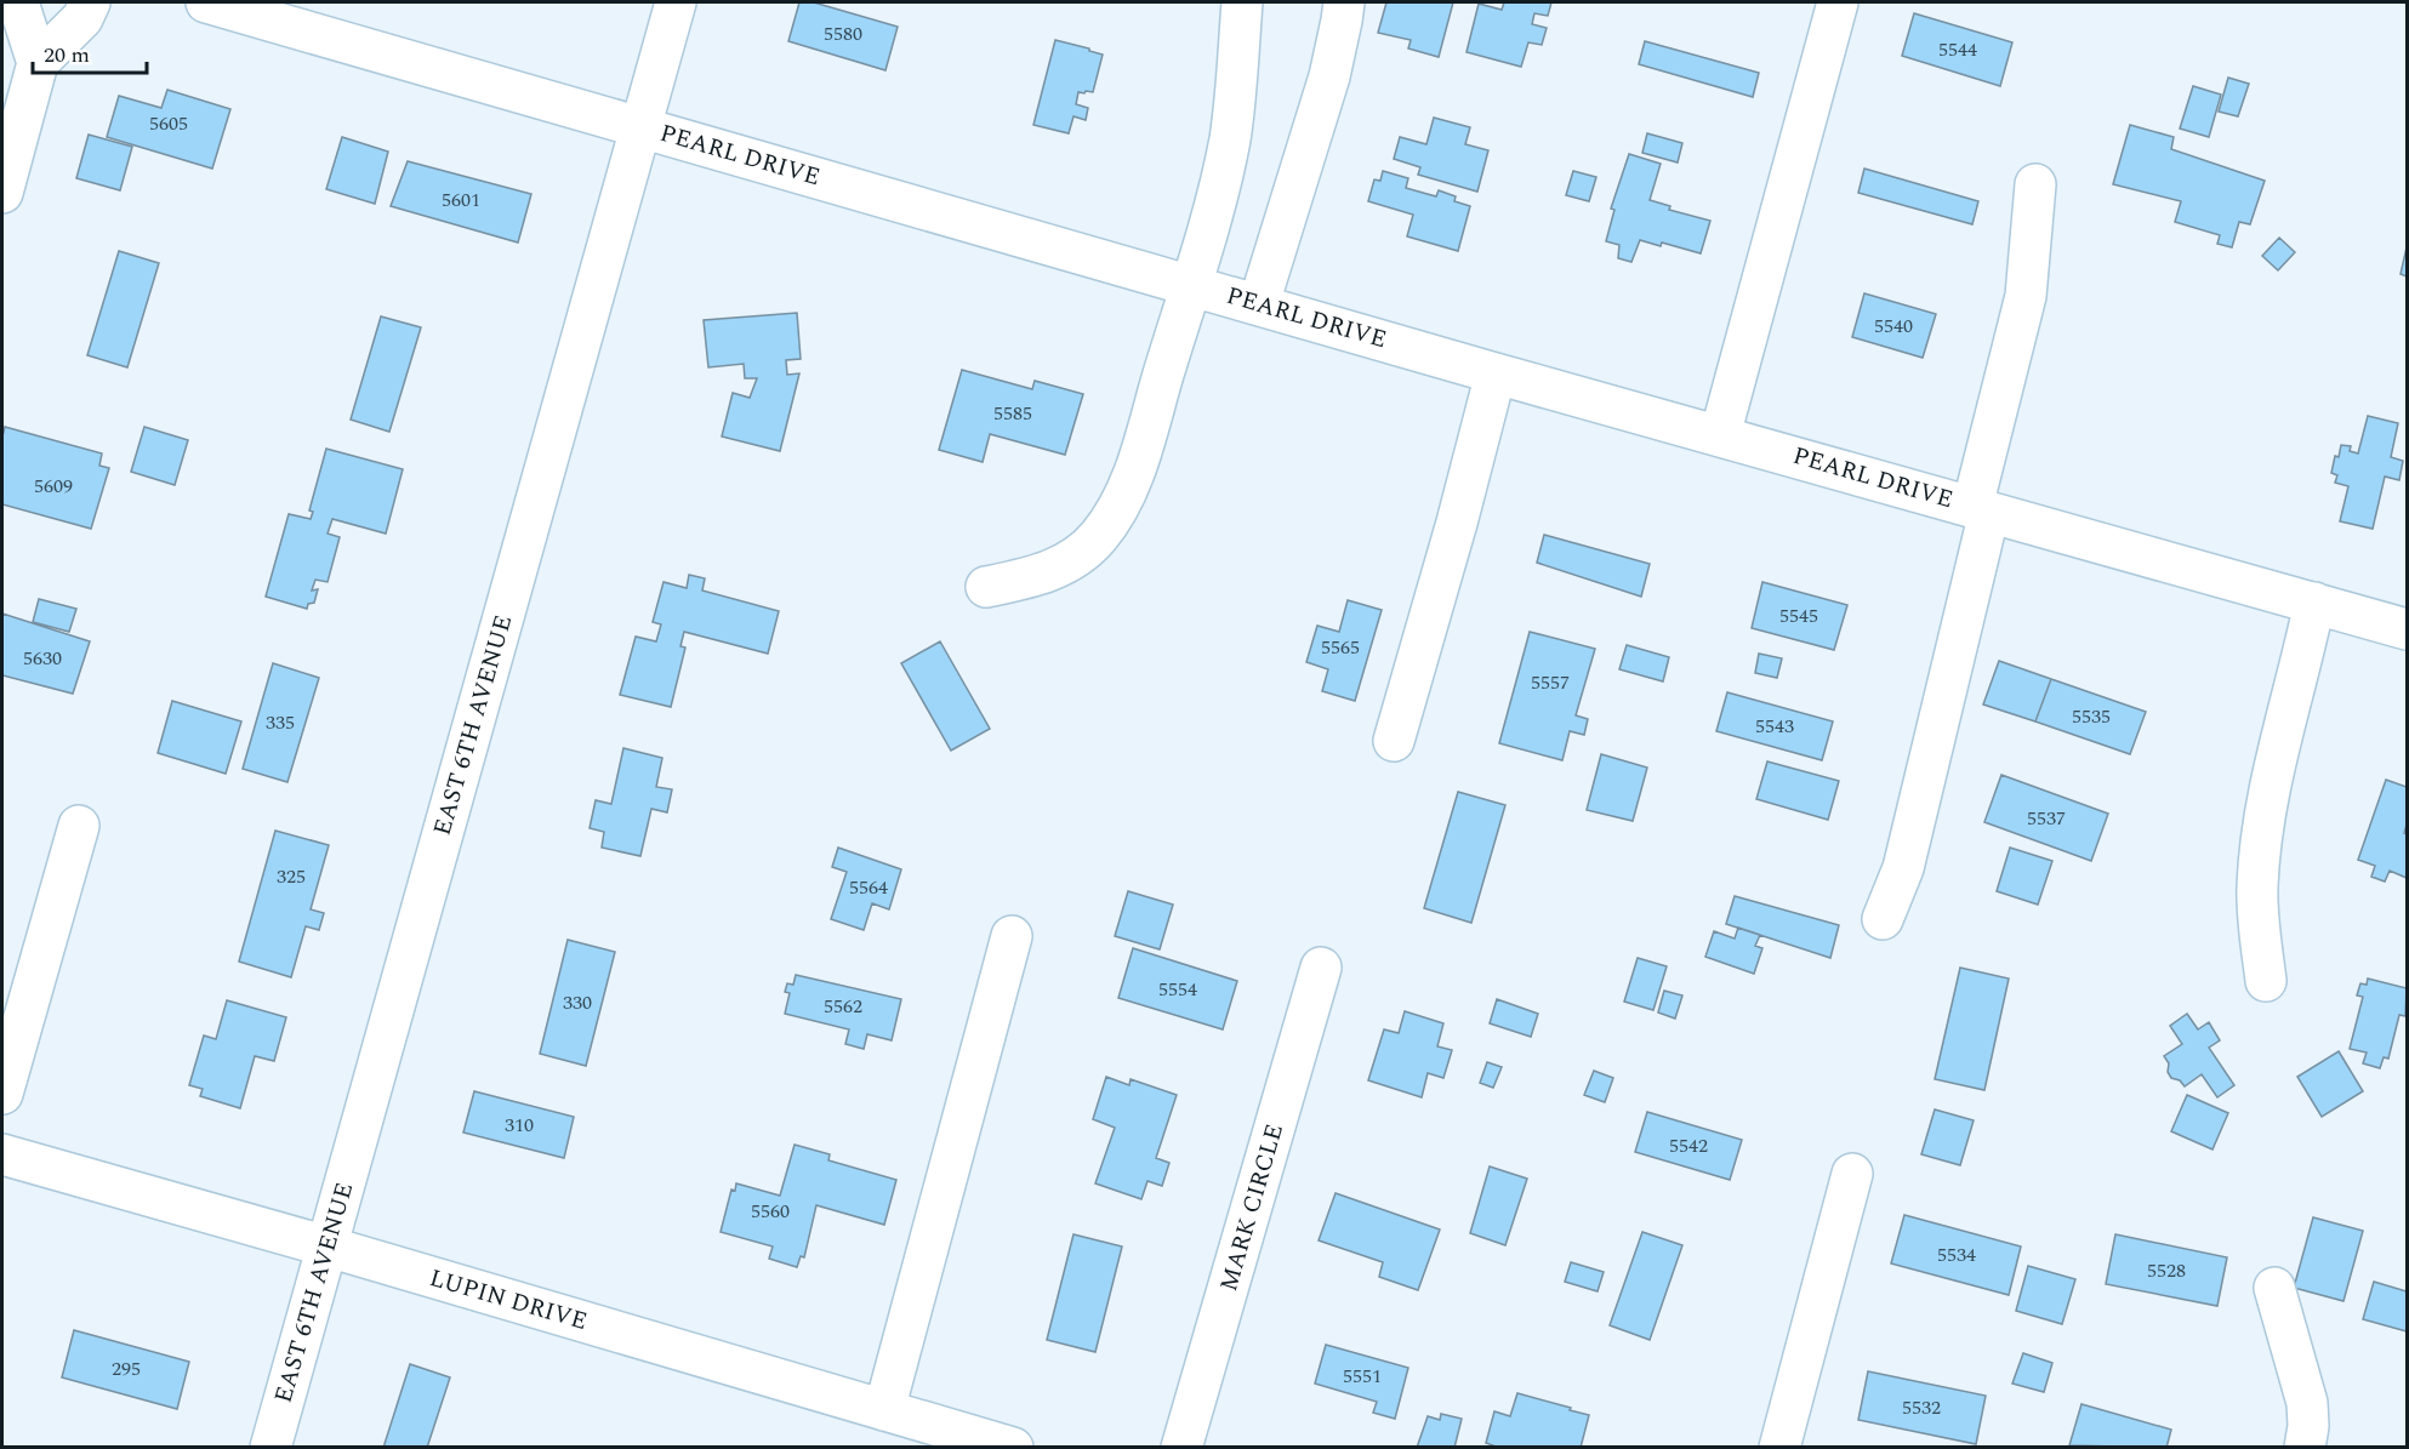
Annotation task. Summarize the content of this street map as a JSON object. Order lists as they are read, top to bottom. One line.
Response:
{"streets":{"street":["PEARL DRIVE","EAST 6TH AVENUE","MARK CIRCLE","LUPIN DRIVE"]},"crossings":[["PEARL DRIVE","EAST 6TH AVENUE"],["EAST 6TH AVENUE","LUPIN DRIVE"]],"house_numbers":["5580","5544","5605","5601","5540","5585","5609","5545","5565","5630","5557","5535","335","5543","5537","325","5564","5554","330","5562","310","5542","5560","5534","5528","295","5551","5532"],"scale_bar":"20 m"}
